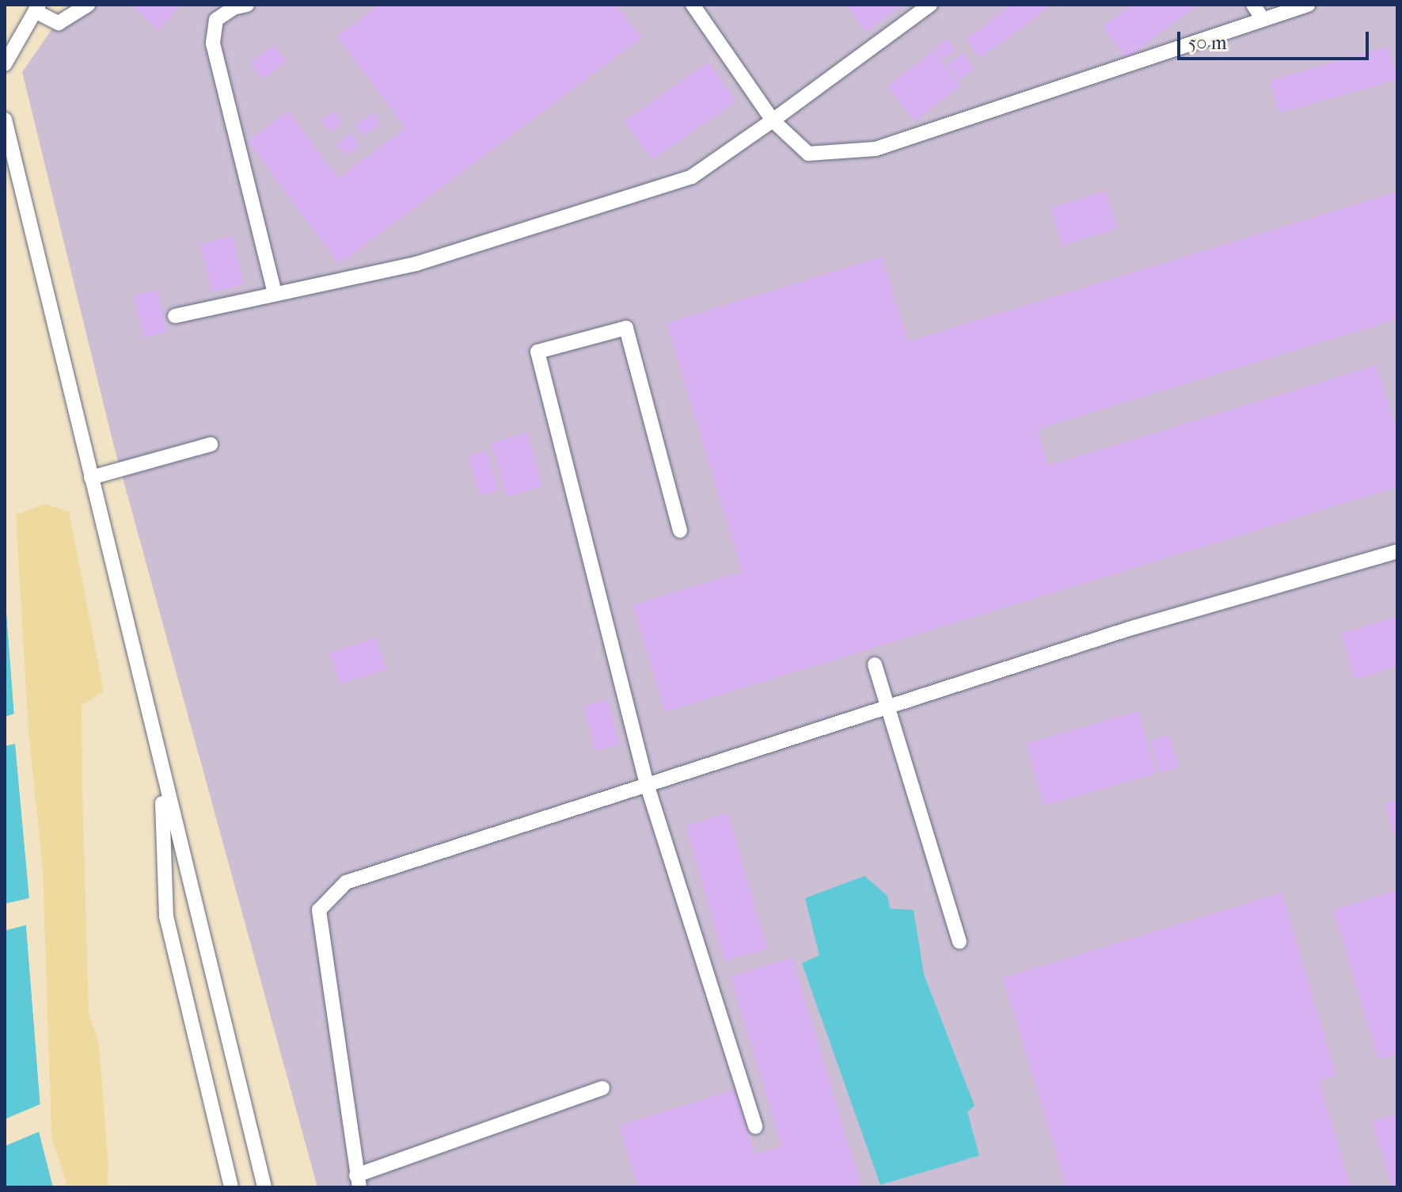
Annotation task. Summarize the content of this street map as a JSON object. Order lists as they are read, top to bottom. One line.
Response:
{"scale_bar":"50 m"}
